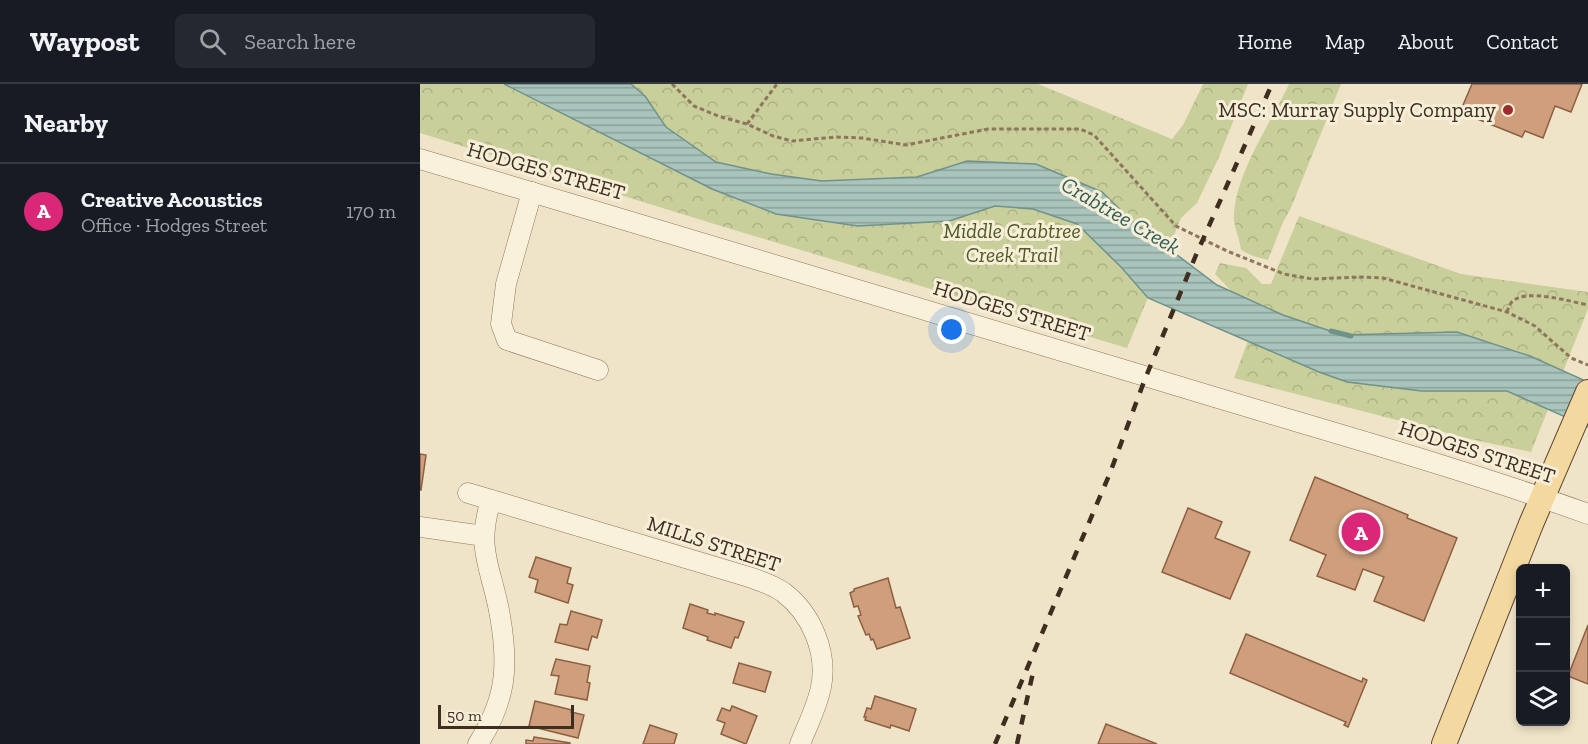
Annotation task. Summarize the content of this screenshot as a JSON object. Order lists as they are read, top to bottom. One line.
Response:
{"streets":{"street":["HODGES STREET","MILLS STREET"]},"water":["Crabtree Creek"],"parks":["Middle Crabtree Creek Trail"],"places":["MSC: Murray Supply Company"],"scale_bar":"50 m","page":{"header":"Waypost","search":"Search here","nav":["Home","Map","About","Contact"],"heading":"Nearby","list":[{"mark":"A","name":"Creative Acoustics","note":"Office · Hodges Street","value":"170 m"}],"pins":"A","map_buttons":["+","−"],"scale":"50 m"}}
